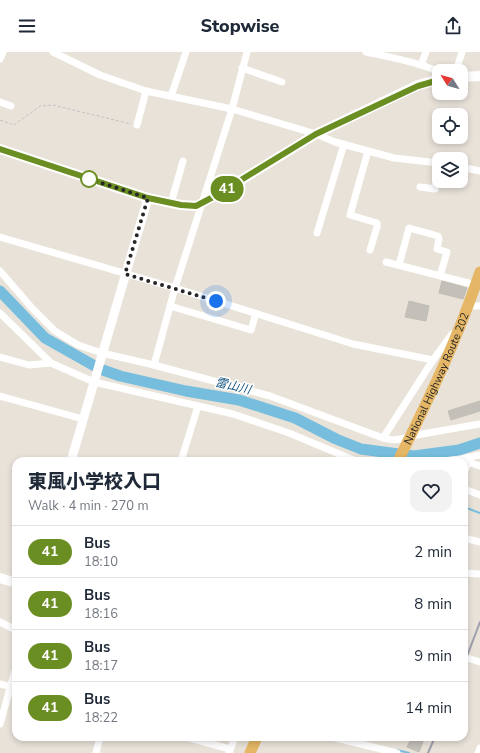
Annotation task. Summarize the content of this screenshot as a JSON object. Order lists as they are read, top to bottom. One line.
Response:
{"streets":{"highway":["National Highway Route 202"]},"water":["雷山川"],"lines":["bus line 41"],"north":"top left","page":{"header":"Stopwise","on_map":"41","heading":["東風小学校入口","Walk · 4 min · 270 m"],"list":[{"mark":"41","name":"Bus","note":"18:10","value":"2 min"},{"mark":"41","name":"Bus","note":"18:16","value":"8 min"},{"mark":"41","name":"Bus","note":"18:17","value":"9 min"},{"mark":"41","name":"Bus","note":"18:22","value":"14 min"}]}}
